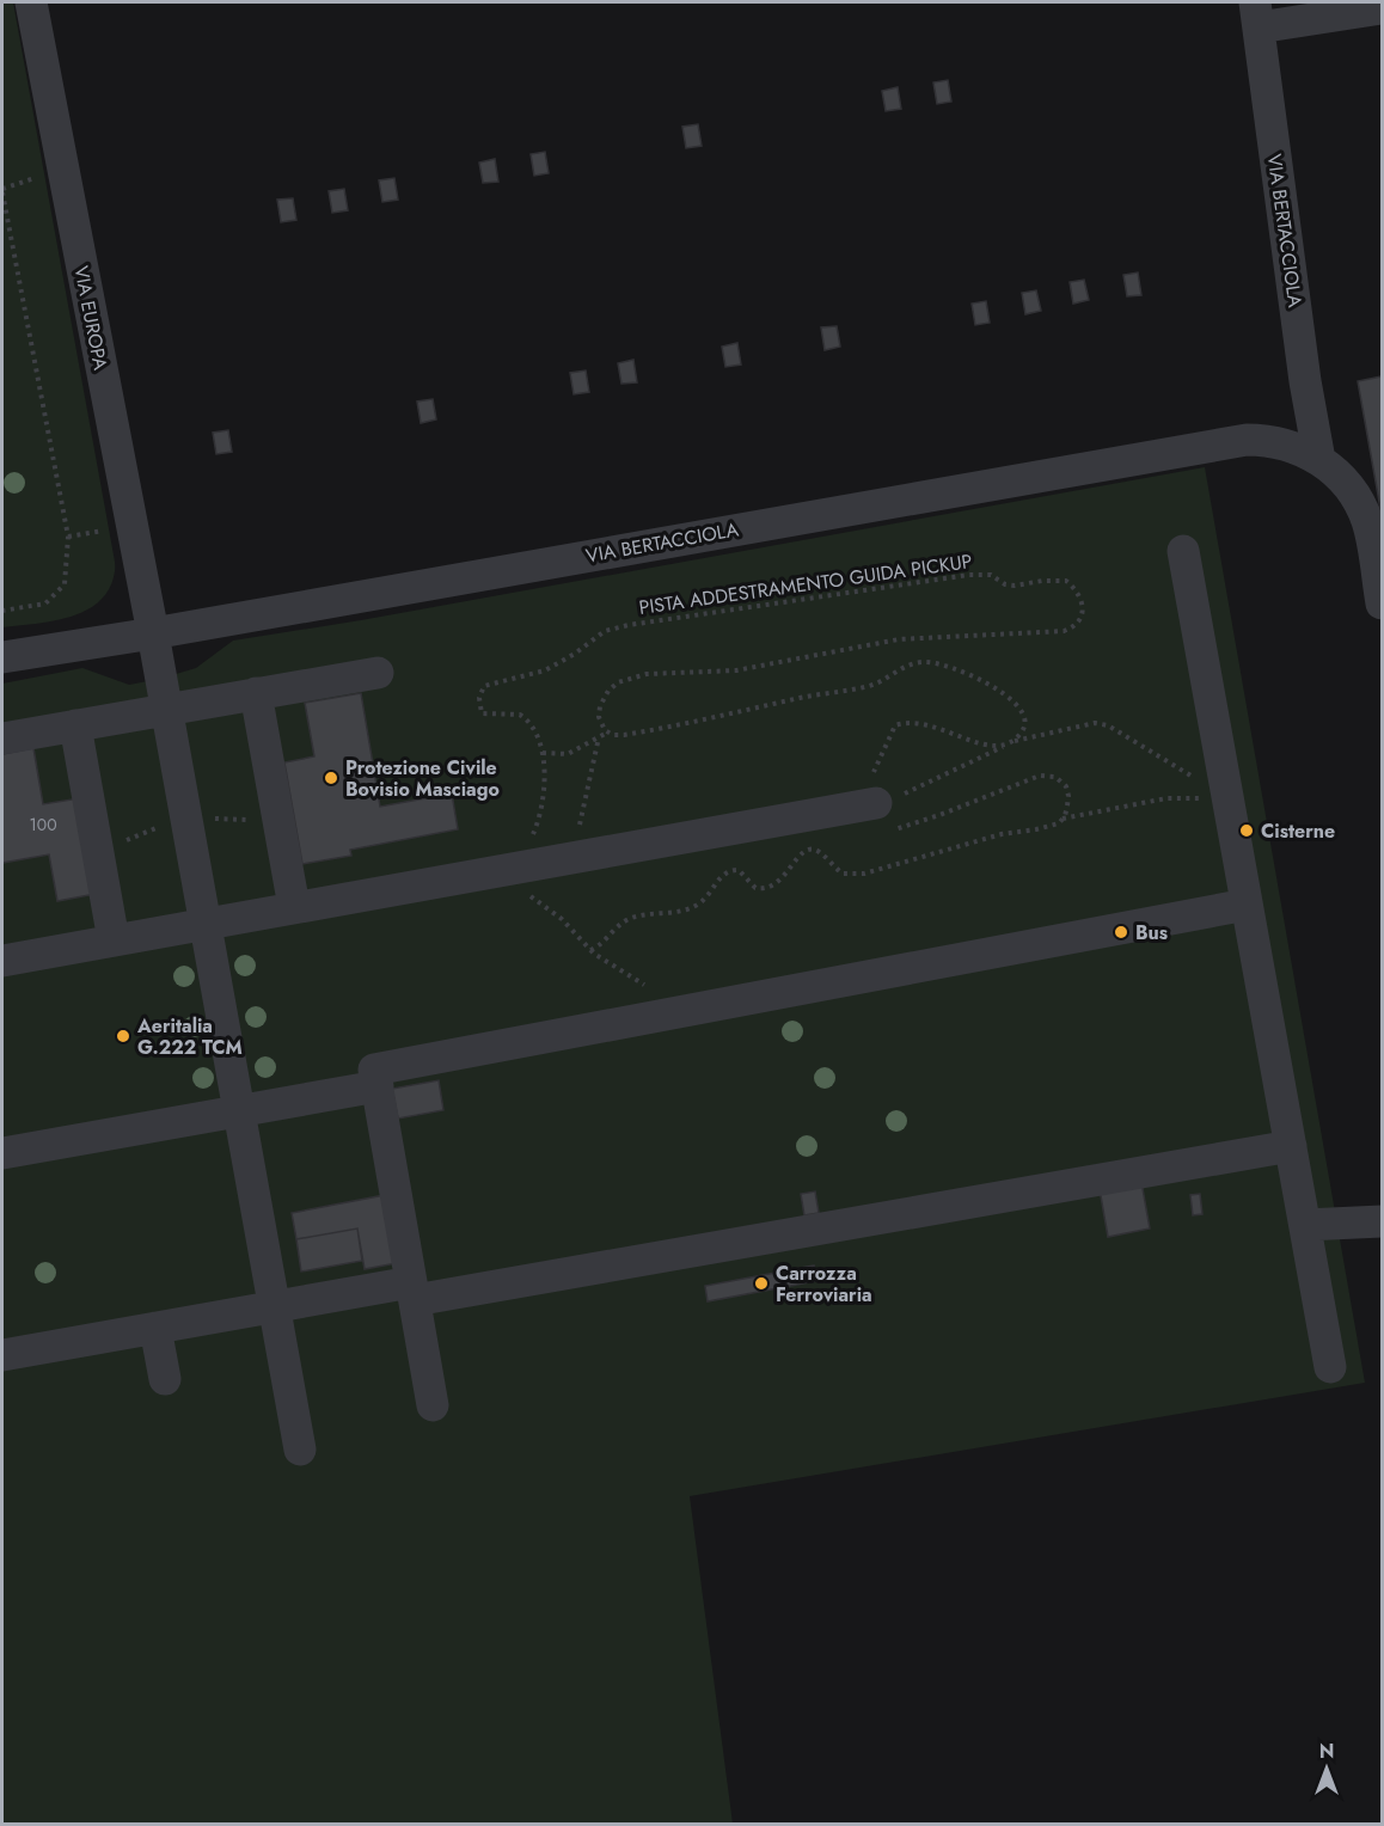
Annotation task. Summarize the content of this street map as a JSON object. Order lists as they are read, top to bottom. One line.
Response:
{"streets":{"street":["VIA BERTACCIOLA","VIA EUROPA"],"path":["PISTA ADDESTRAMENTO GUIDA PICKUP"]},"crossings":[["VIA BERTACCIOLA","VIA EUROPA"]],"places":["Protezione Civile Bovisio Masciago","Cisterne","Bus","Aeritalia G.222 TCM","Carrozza Ferroviaria"],"house_numbers":["100"],"north":"top"}
